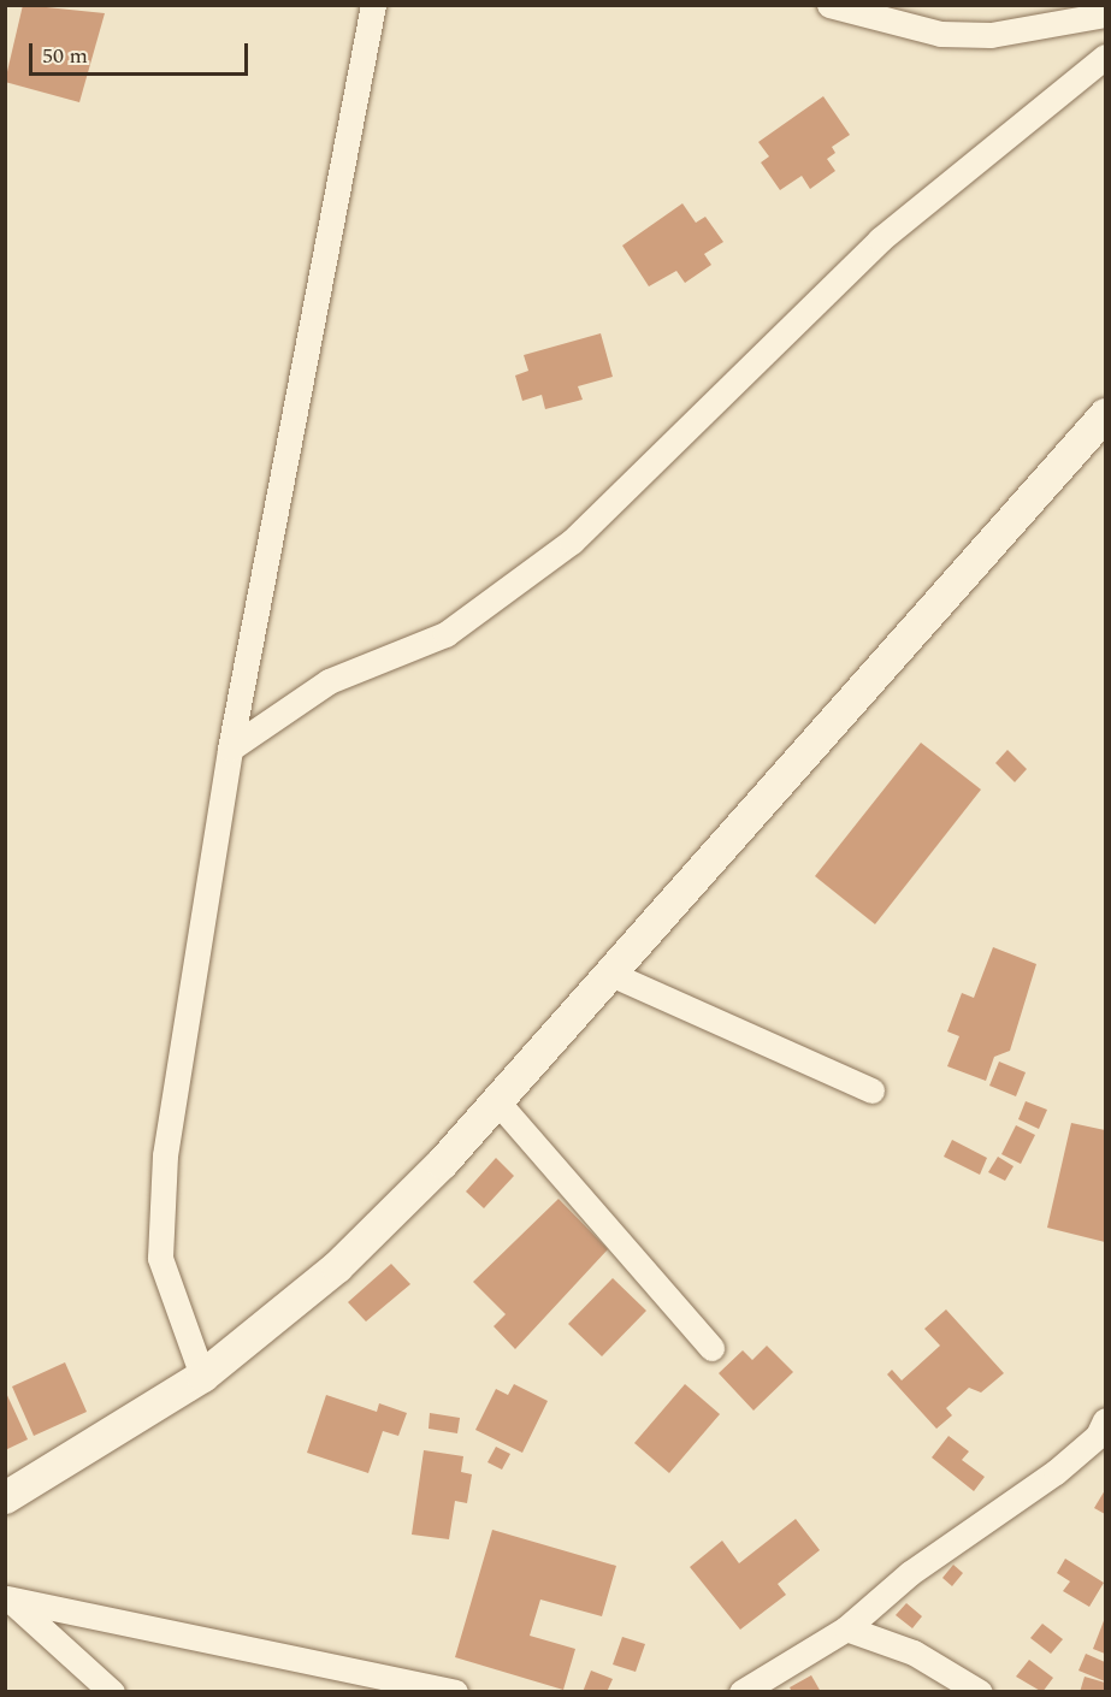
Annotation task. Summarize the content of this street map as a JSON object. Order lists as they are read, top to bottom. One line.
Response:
{"scale_bar":"50 m"}
